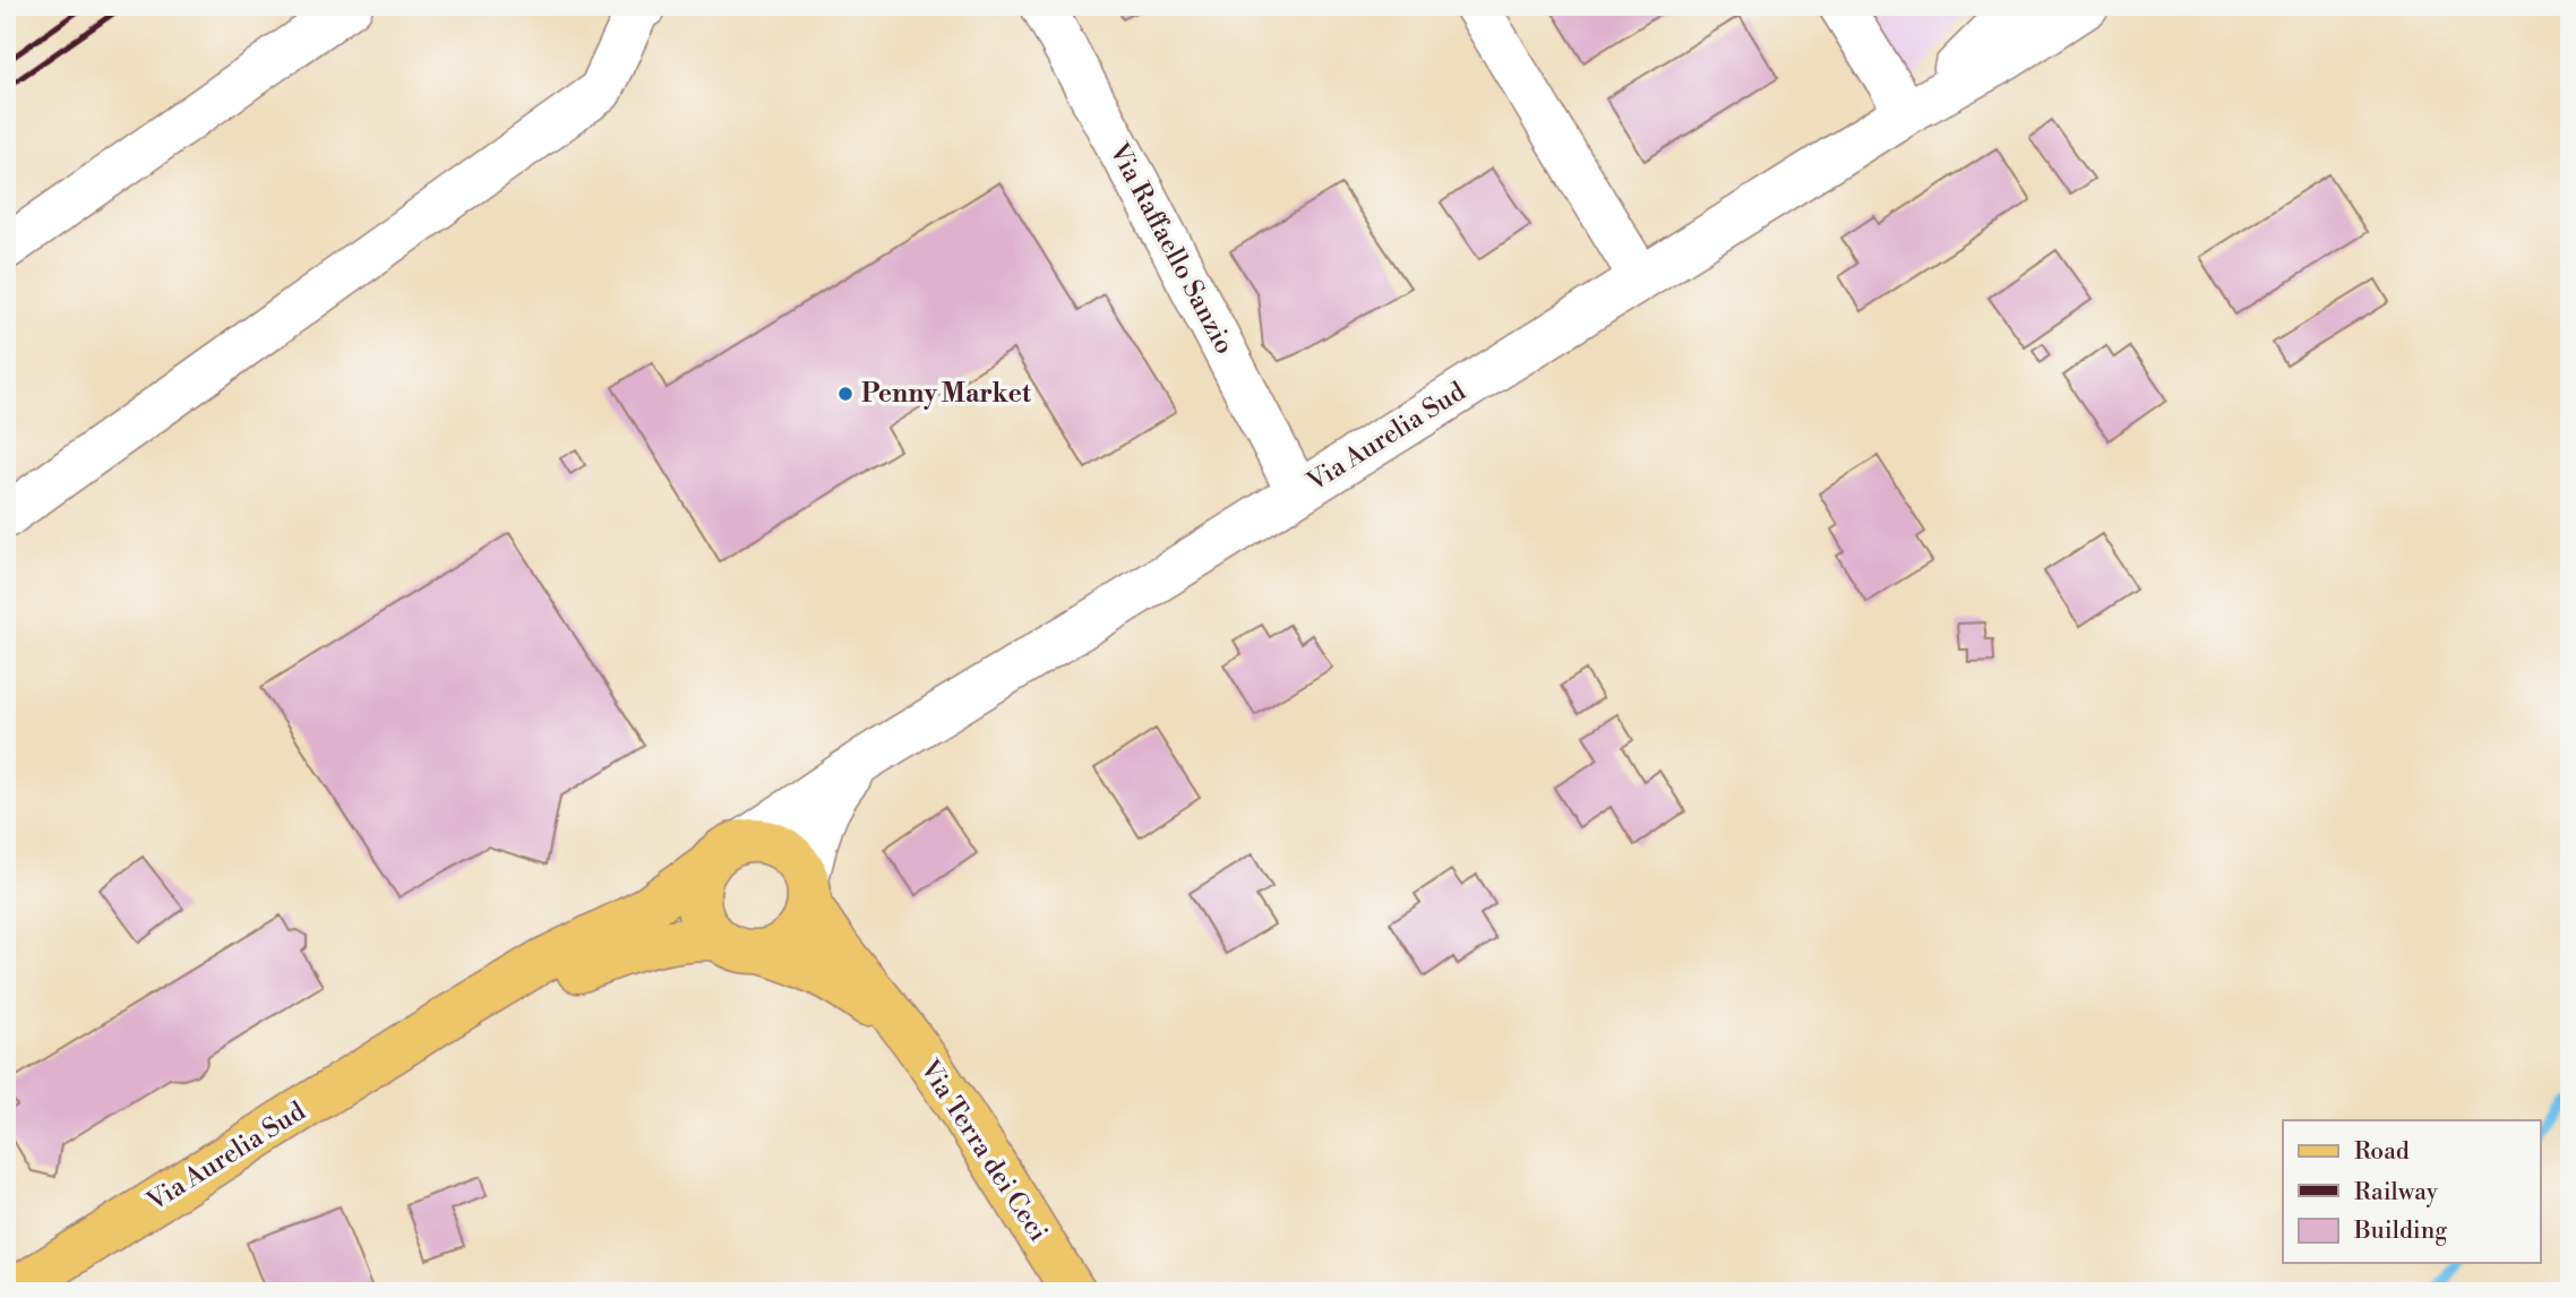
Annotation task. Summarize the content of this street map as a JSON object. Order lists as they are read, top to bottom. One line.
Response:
{"streets":{"main road":["Via Aurelia Sud","Via Terra dei Ceci"],"street":["Via Raffaello Sanzio"]},"crossings":[["Via Raffaello Sanzio","Via Aurelia Sud"]],"places":["Penny Market"],"legend":["Road","Railway","Building"]}
